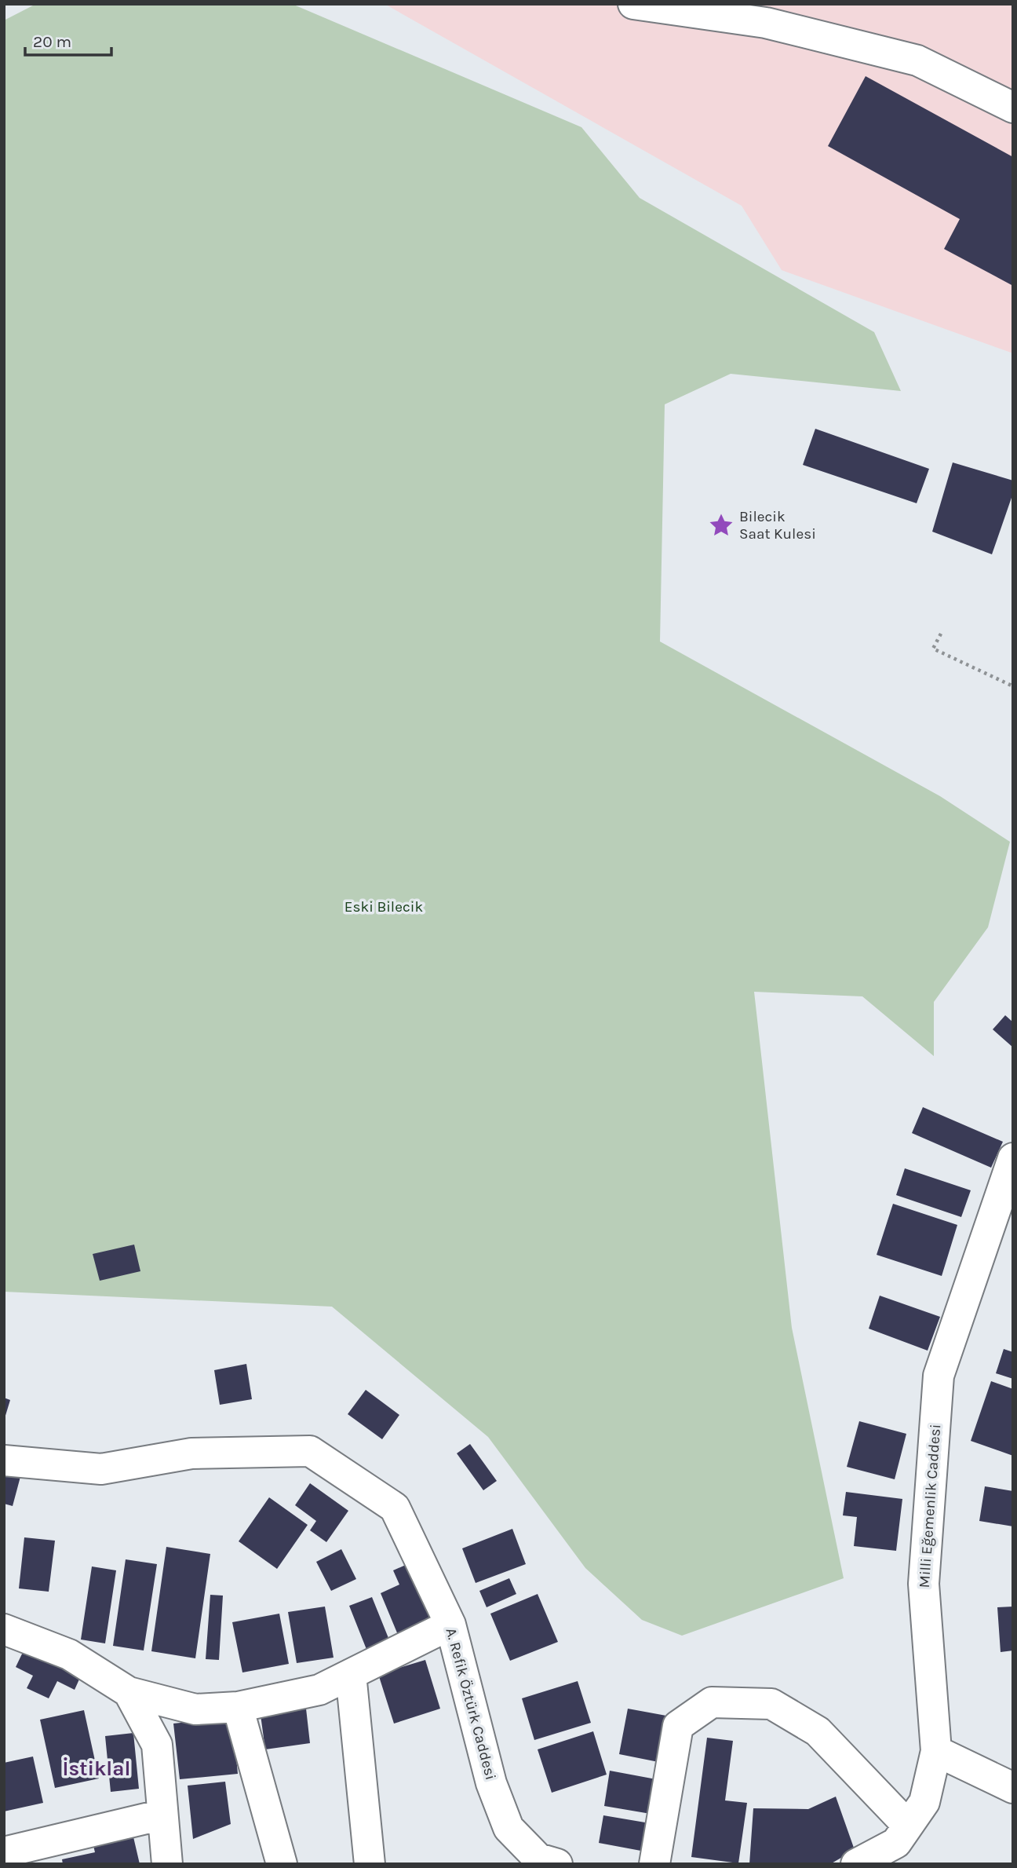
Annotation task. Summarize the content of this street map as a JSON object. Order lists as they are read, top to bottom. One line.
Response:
{"streets":{"street":["Milli Eğemenlik Caddesi","A. Refik Öztürk Caddesi"]},"districts":["İstiklal"],"parks":["Eski Bilecik"],"places":{"place":["Bilecik Saat Kulesi"]},"scale_bar":"20 m"}
